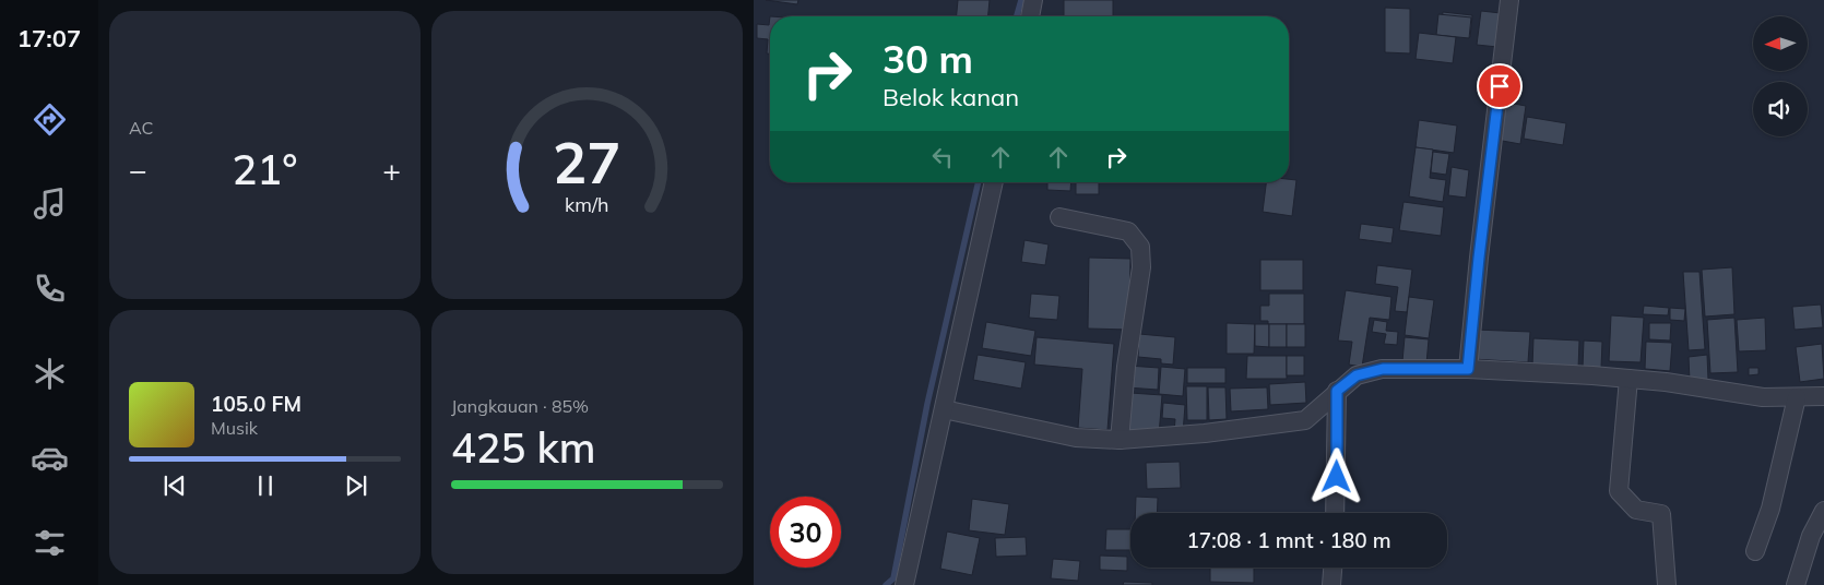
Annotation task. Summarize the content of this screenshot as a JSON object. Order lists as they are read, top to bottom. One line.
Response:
{"north":"left","page":{"tabs":"17:07","tile":["AC",["Jangkauan · 85%","425 km"]],"turn":["30 m","Belok kanan"],"heat":["−","21°","+"],"song":["105.0 FM","Musik"],"limit":"30","trip":"17:08 · 1 mnt · 180 m","gauge":["27","km/h"]}}
